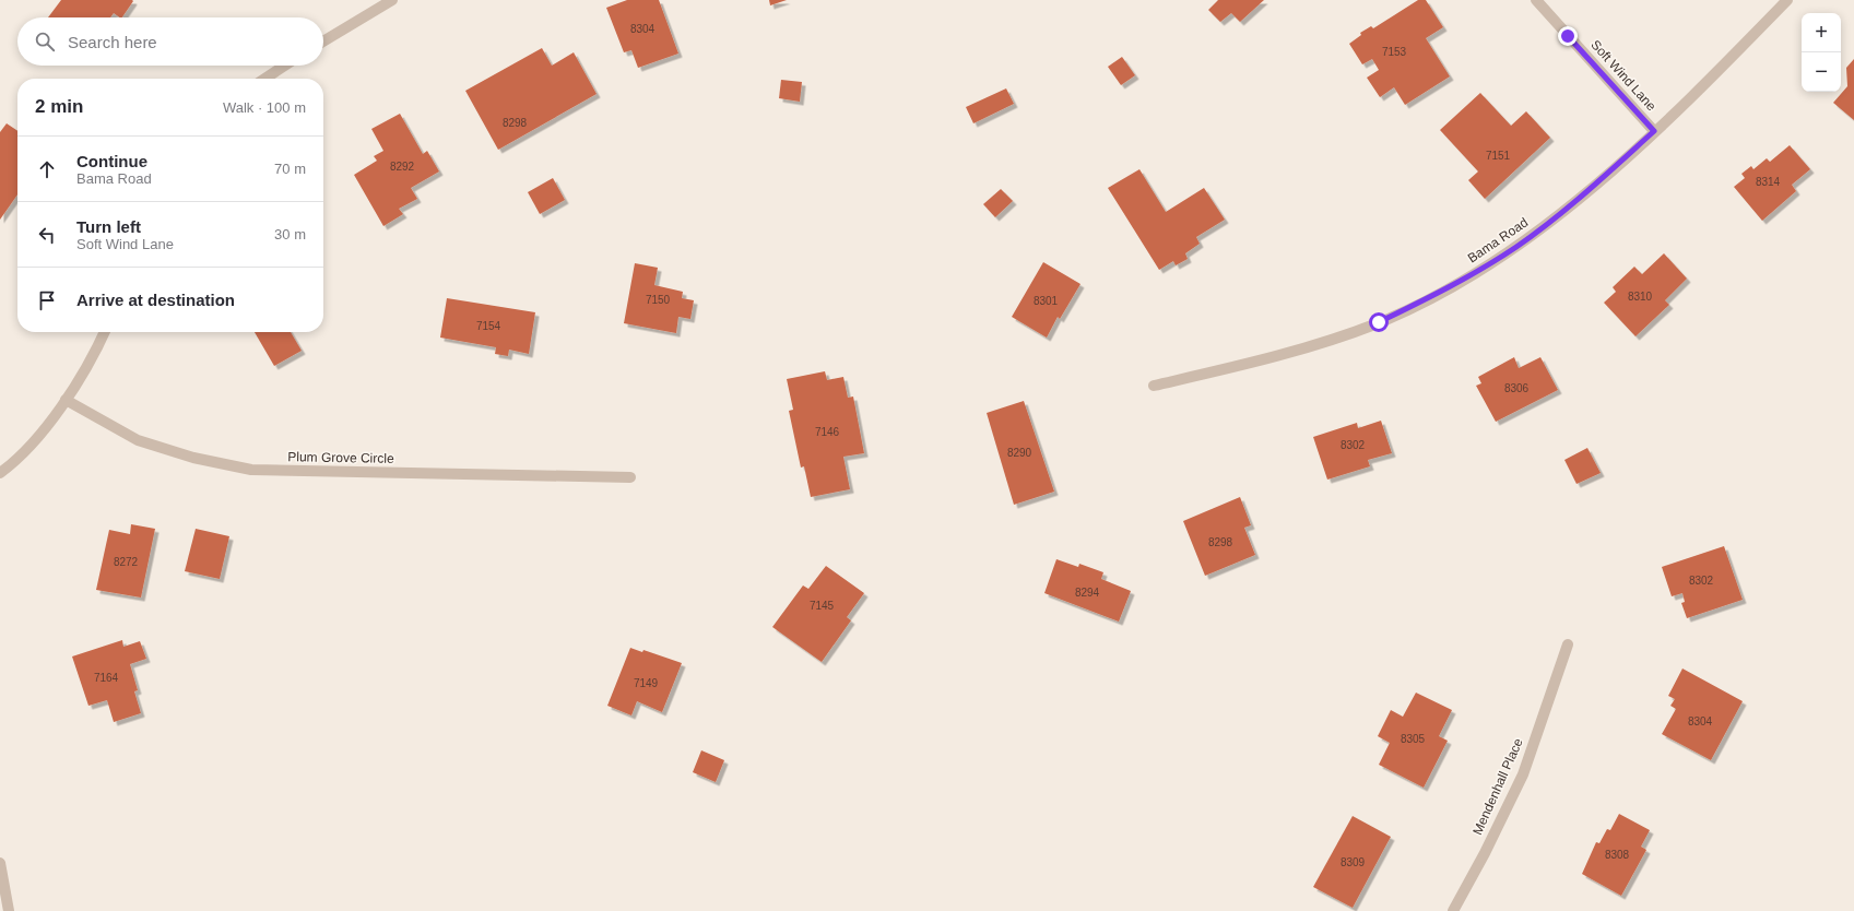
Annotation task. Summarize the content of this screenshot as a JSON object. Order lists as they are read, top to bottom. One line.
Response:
{"streets":{"street":["Soft Wind Lane","Bama Road","Plum Grove Circle","Mendenhall Place"]},"crossings":[["Soft Wind Lane","Bama Road"]],"house_numbers":["8304","7153","8298","7151","8292","8314","8310","7150","8301","7154","8306","7146","8302","8290","8298","8272","8302","8294","7145","7164","7149","8304","8305","8308","8309"],"page":{"map_buttons":["+","−"],"search":"Search here","heading":["2 min","Walk · 100 m"],"list":[["Continue","Bama Road","70 m"],["Turn left","Soft Wind Lane","30 m"],"Arrive at destination"]}}
